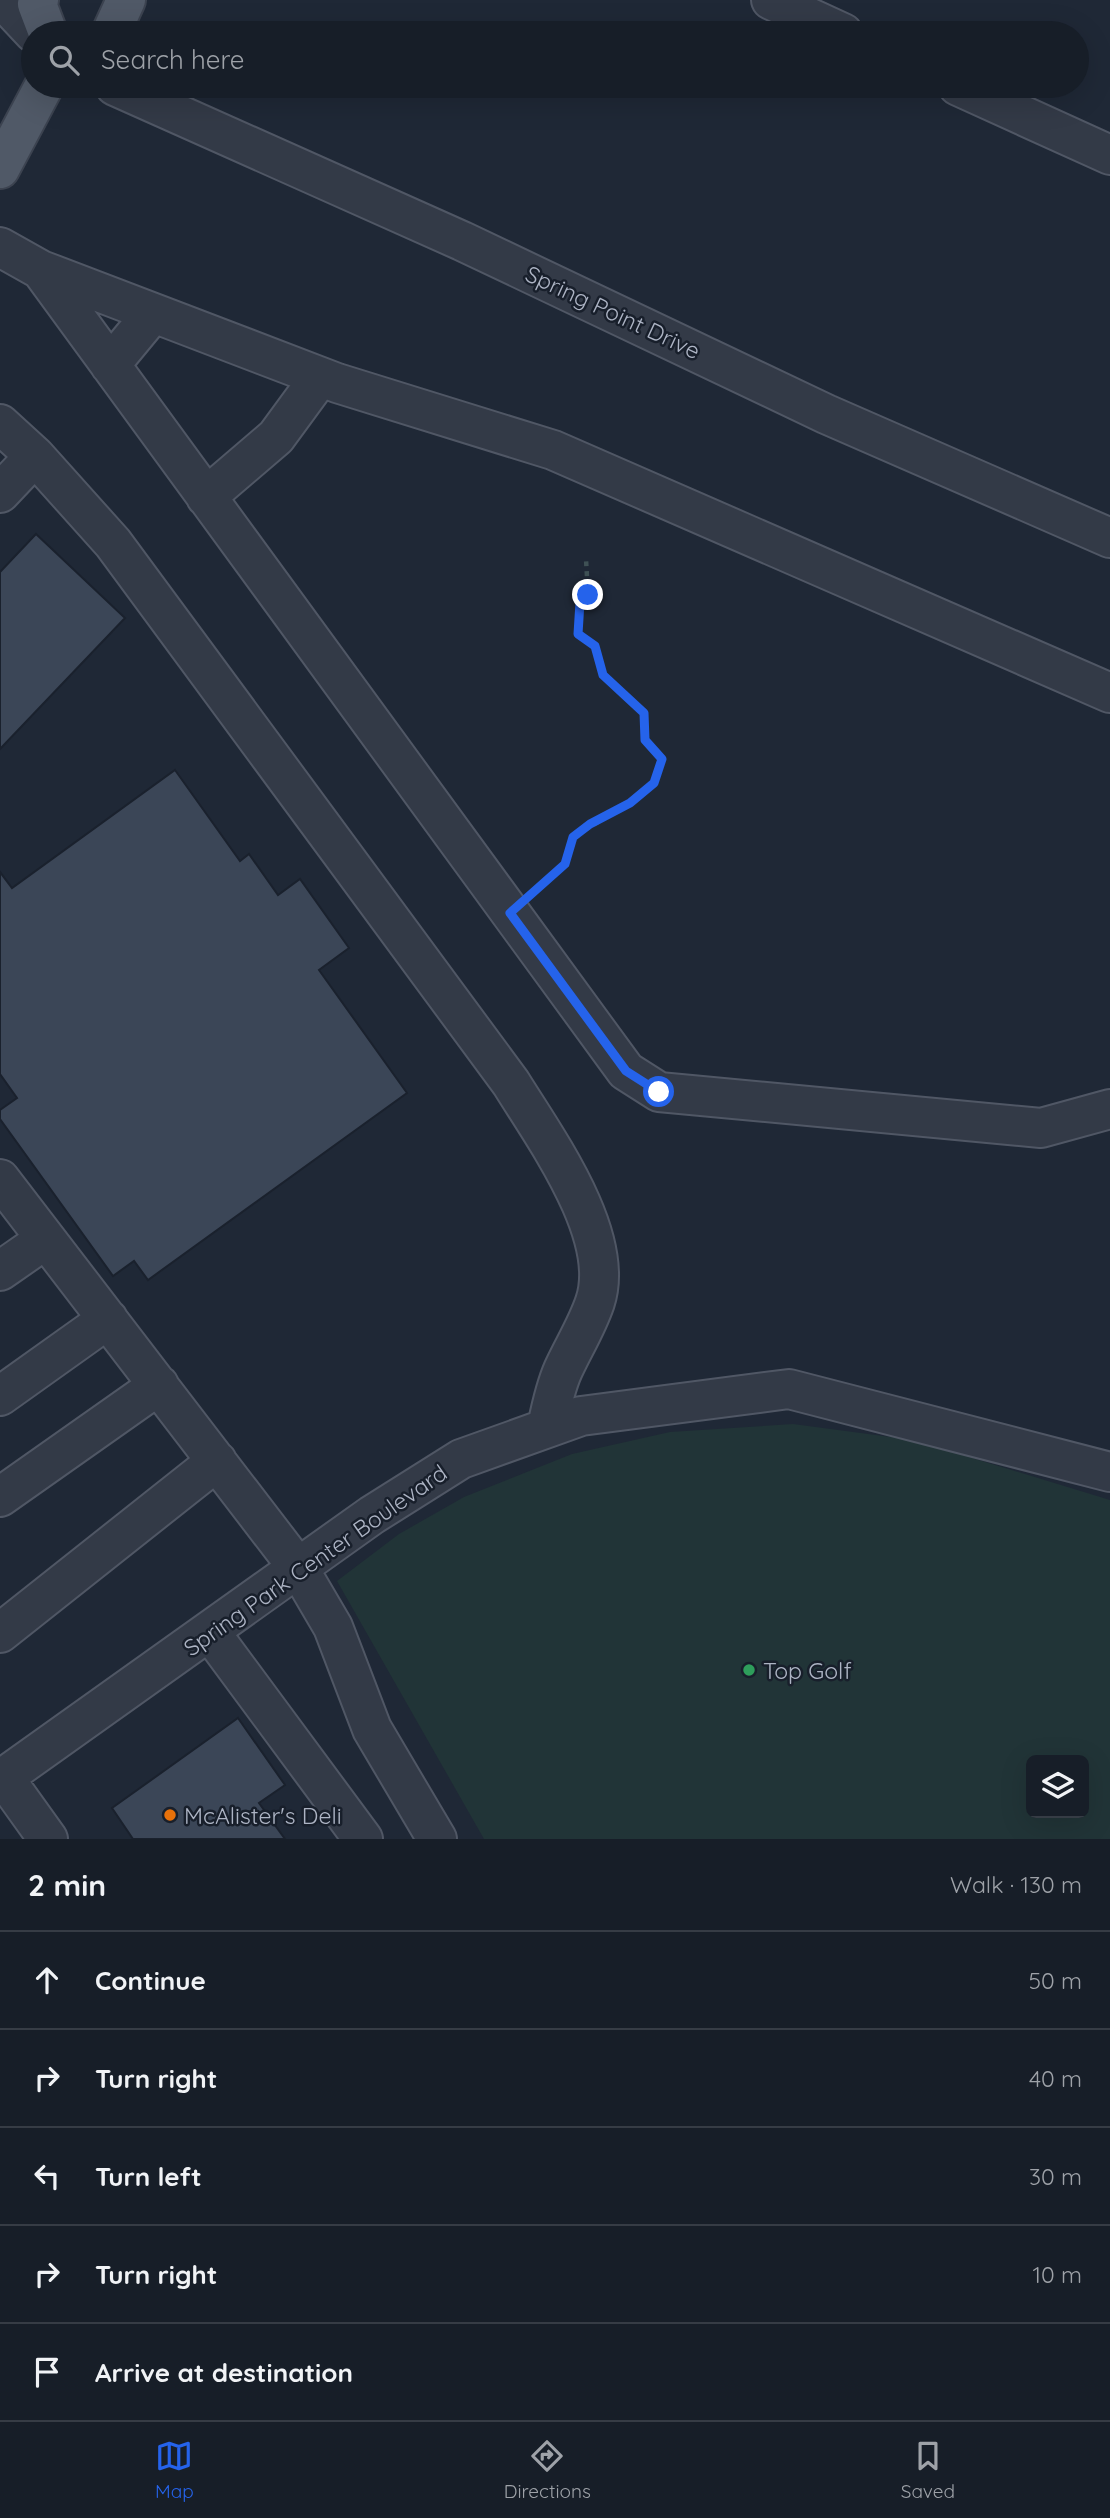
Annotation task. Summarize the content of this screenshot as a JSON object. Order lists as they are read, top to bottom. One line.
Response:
{"streets":{"street":["Spring Point Drive","Spring Park Center Boulevard"]},"places":["Top Golf","McAlister's Deli"],"page":{"search":"Search here","heading":["2 min","Walk · 130 m"],"list":[["Continue","50 m"],["Turn right","40 m"],["Turn left","30 m"],["Turn right","10 m"],"Arrive at destination"],"nav":["Map","Directions","Saved"]}}
